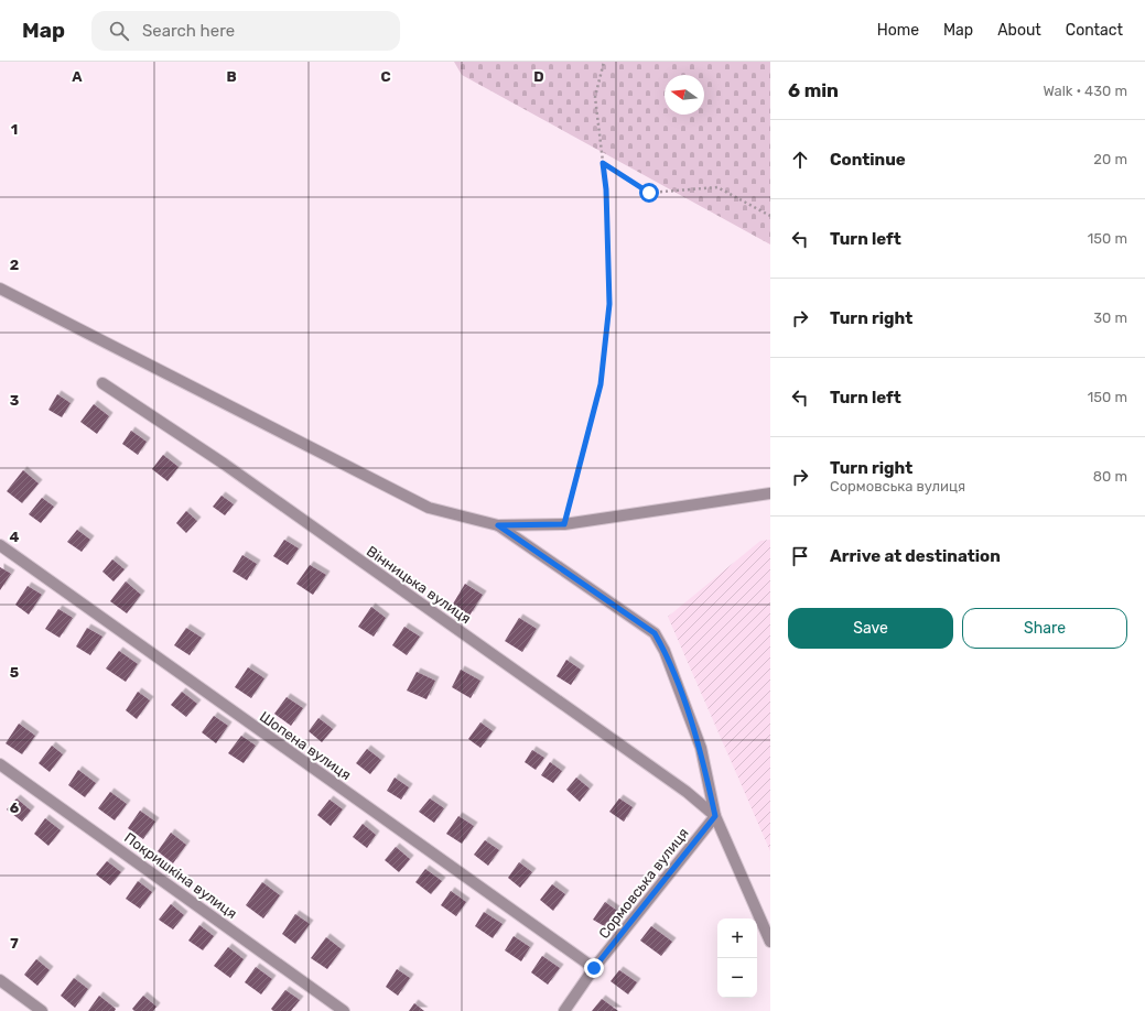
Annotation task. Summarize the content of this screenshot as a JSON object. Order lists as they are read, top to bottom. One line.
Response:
{"streets":{"street":["Вінницька вулиця","Шопена вулиця","Покришкіна вулиця","Сормовська вулиця"]},"crossings":[["Вінницька вулиця","Сормовська вулиця"],["Шопена вулиця","Сормовська вулиця"]],"north":"left","page":{"header":"Map","search":"Search here","nav":["Home","Map","About","Contact"],"heading":["6 min","Walk · 430 m"],"list":[["Continue","20 m"],["Turn left","150 m"],["Turn right","30 m"],["Turn left","150 m"],["Turn right","Сормовська вулиця","80 m"],"Arrive at destination"],"buttons":["Save","Share"],"map_buttons":["+","−"]},"grid":{"columns":["A","B","C","D"],"rows":["1","2","3","4","5","6","7"]}}
